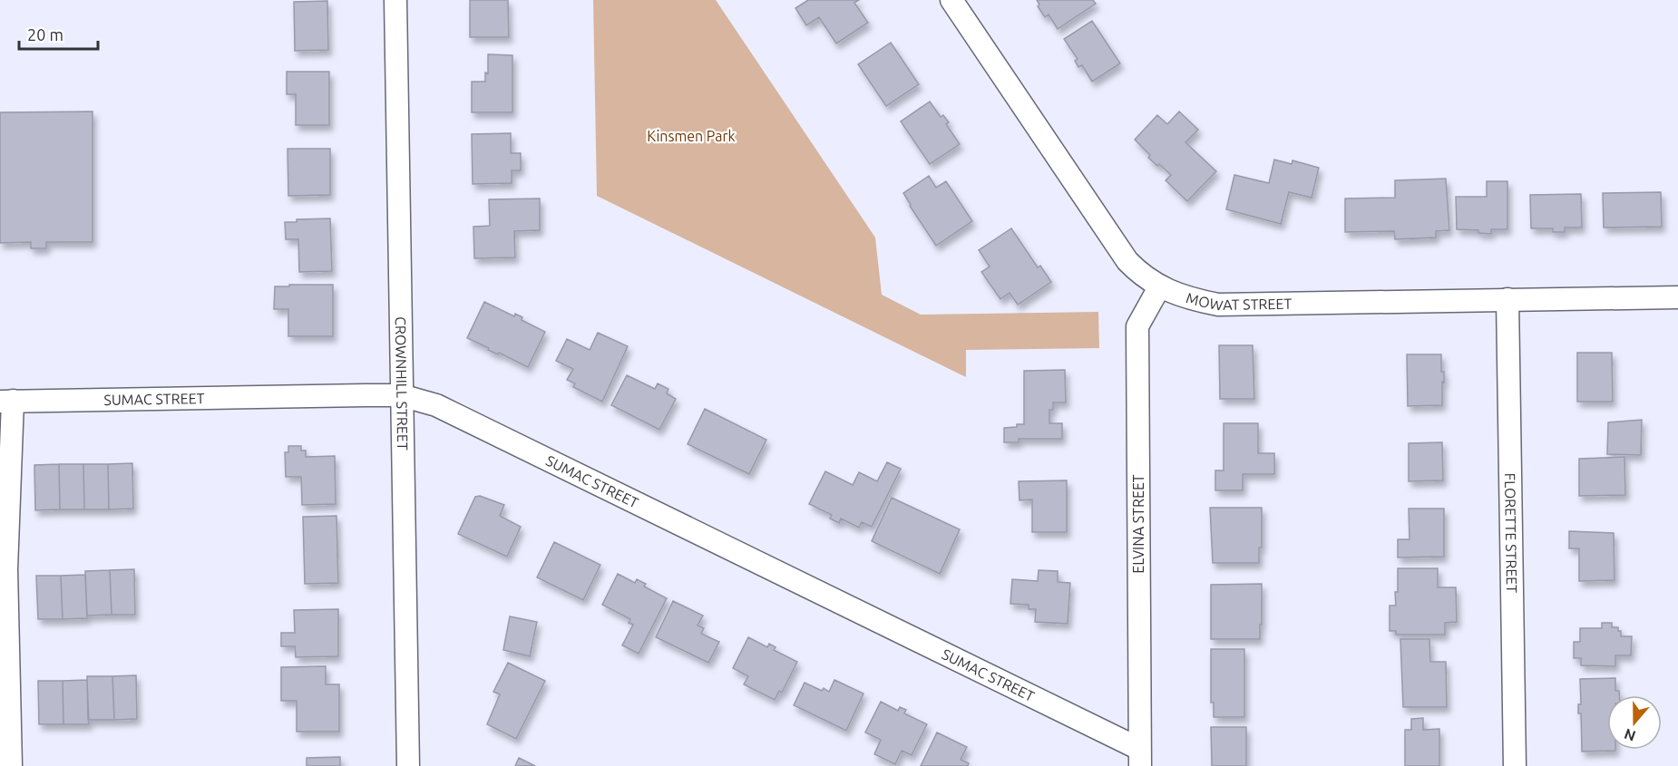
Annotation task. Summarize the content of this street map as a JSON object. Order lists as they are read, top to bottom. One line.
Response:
{"streets":{"street":["MOWAT STREET","CROWNHILL STREET","SUMAC STREET","ELVINA STREET","FLORETTE STREET"]},"crossings":[["MOWAT STREET","ELVINA STREET"],["MOWAT STREET","FLORETTE STREET"],["CROWNHILL STREET","SUMAC STREET"],["SUMAC STREET","ELVINA STREET"]],"parks":["Kinsmen Park"],"scale_bar":"20 m","north":"bottom"}
